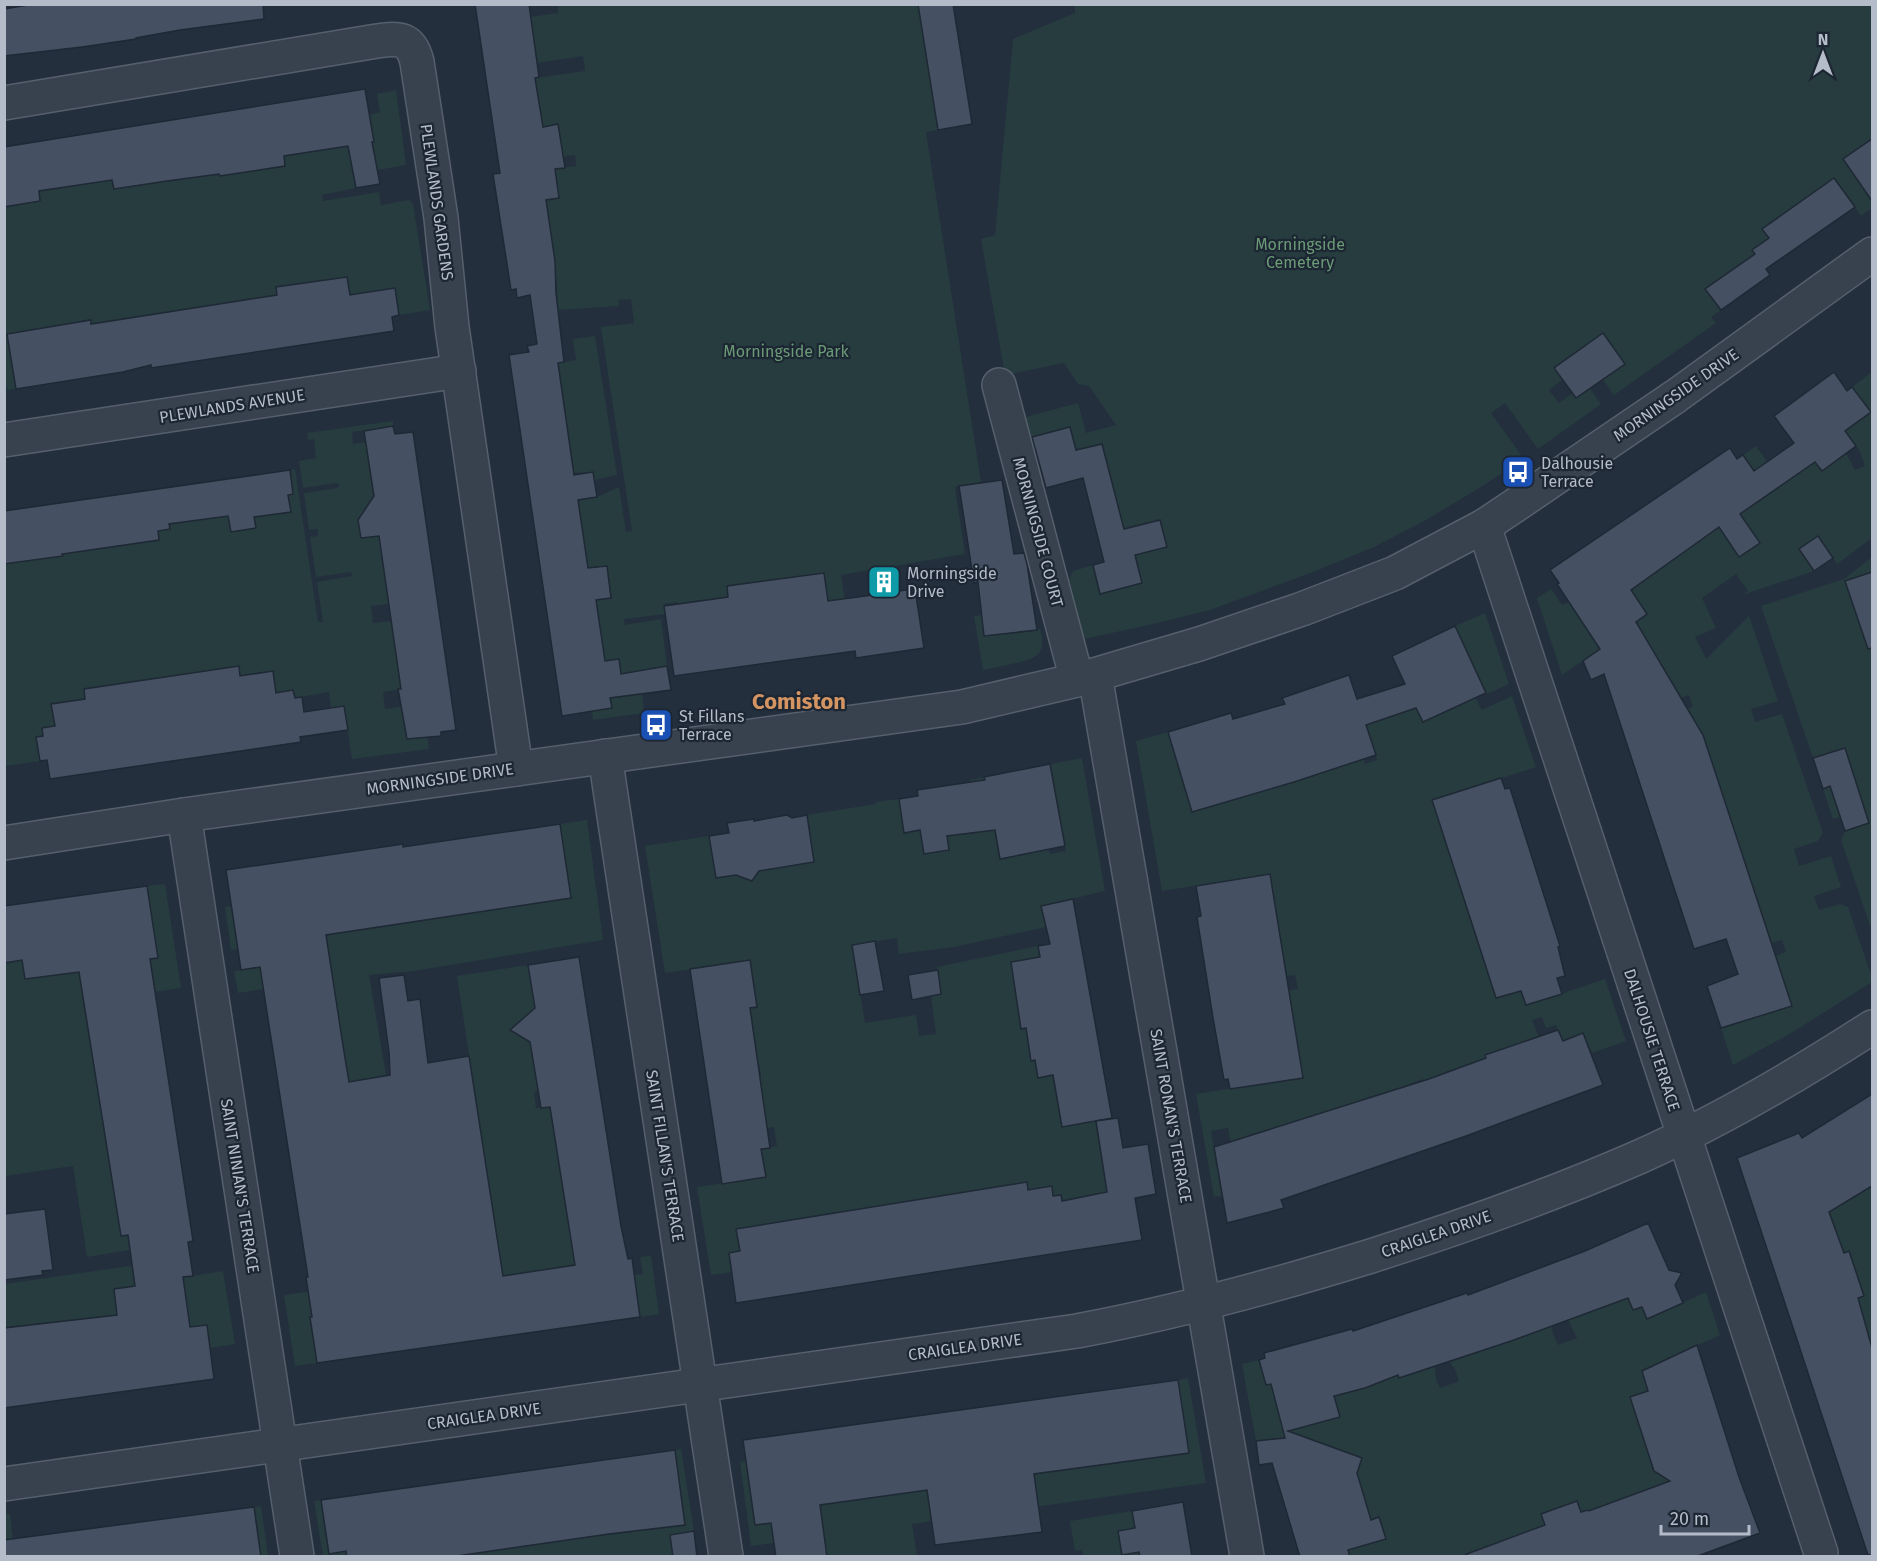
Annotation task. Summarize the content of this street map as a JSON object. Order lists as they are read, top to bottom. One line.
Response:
{"streets":{"street":["PLEWLANDS GARDENS","MORNINGSIDE DRIVE","PLEWLANDS AVENUE","MORNINGSIDE COURT","DALHOUSIE TERRACE","SAINT RONAN'S TERRACE","SAINT FILLAN'S TERRACE","SAINT NINIAN'S TERRACE","CRAIGLEA DRIVE"]},"crossings":[["PLEWLANDS GARDENS","MORNINGSIDE DRIVE"],["PLEWLANDS GARDENS","PLEWLANDS AVENUE"],["MORNINGSIDE DRIVE","MORNINGSIDE COURT"],["MORNINGSIDE DRIVE","DALHOUSIE TERRACE"],["MORNINGSIDE DRIVE","SAINT RONAN'S TERRACE"],["MORNINGSIDE DRIVE","SAINT FILLAN'S TERRACE"],["MORNINGSIDE DRIVE","SAINT NINIAN'S TERRACE"],["MORNINGSIDE COURT","SAINT RONAN'S TERRACE"],["DALHOUSIE TERRACE","CRAIGLEA DRIVE"],["SAINT RONAN'S TERRACE","CRAIGLEA DRIVE"],["SAINT FILLAN'S TERRACE","CRAIGLEA DRIVE"],["SAINT NINIAN'S TERRACE","CRAIGLEA DRIVE"]],"districts":["Comiston"],"parks":["Morningside Cemetery","Morningside Park"],"places":{"bus stop":["Dalhousie Terrace","St Fillans Terrace"],"building":["Morningside Drive"]},"scale_bar":"20 m","north":"top"}
